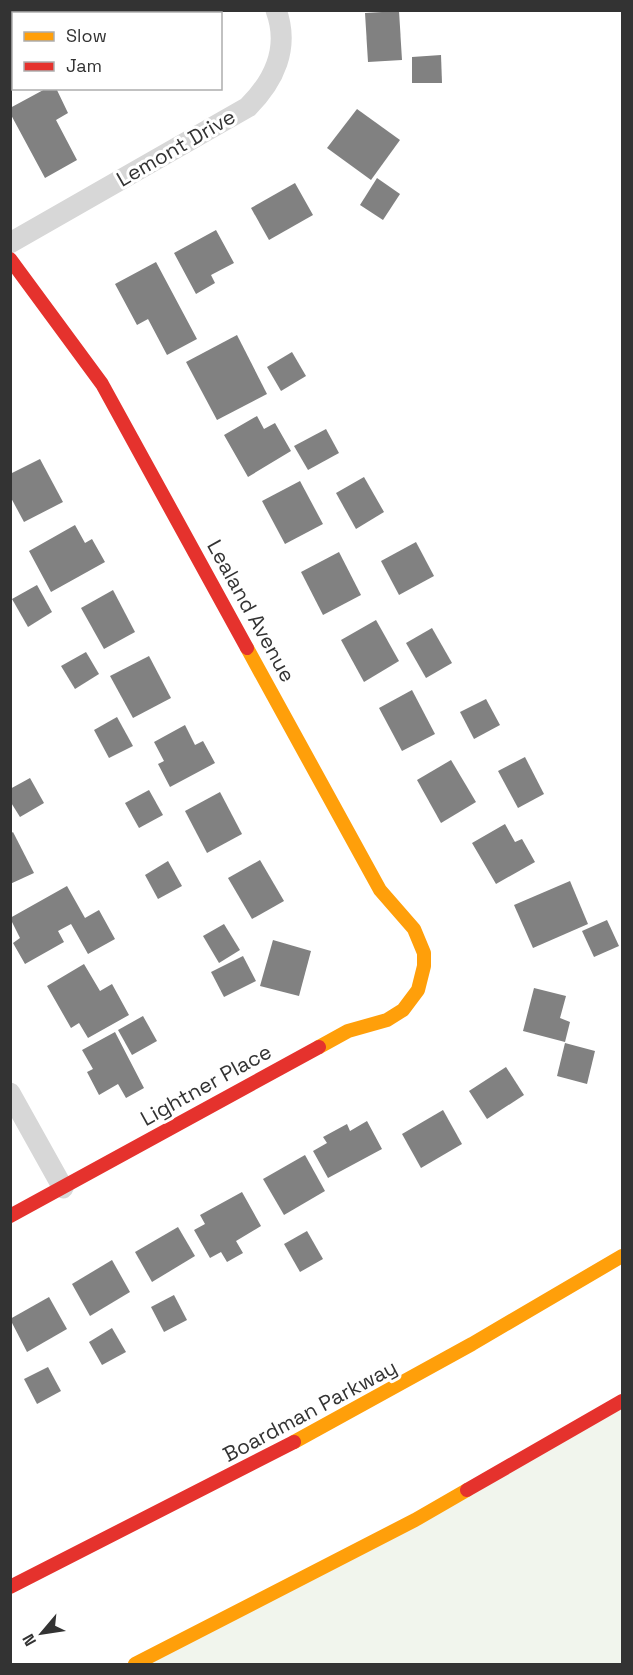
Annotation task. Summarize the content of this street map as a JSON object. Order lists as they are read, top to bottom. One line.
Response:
{"streets":{"main road":["Lealand Avenue","Lightner Place","Boardman Parkway"],"street":["Lemont Drive"]},"crossings":[["Lealand Avenue","Lightner Place"]],"legend":["Slow","Jam"],"north":"bottom left"}
